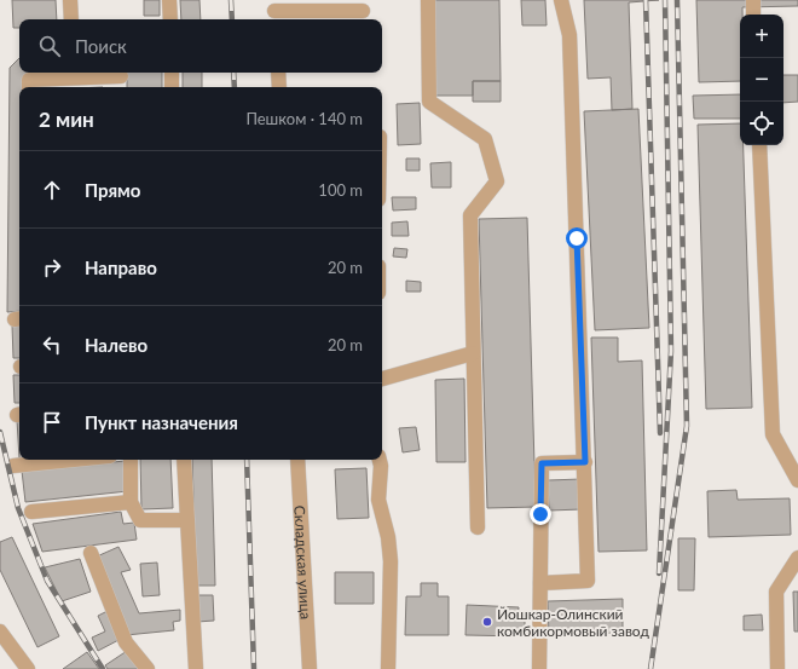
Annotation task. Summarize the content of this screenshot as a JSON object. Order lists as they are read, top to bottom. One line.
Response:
{"streets":{"street":["Складская улица"]},"places":["Йошкар-Олинский комбикормовый завод"],"page":{"map_buttons":["+","−"],"search":"Поиск","heading":["2 мин","Пешком · 140 m"],"list":[["Прямо","100 m"],["Направо","20 m"],["Налево","20 m"],"Пункт назначения"]}}
